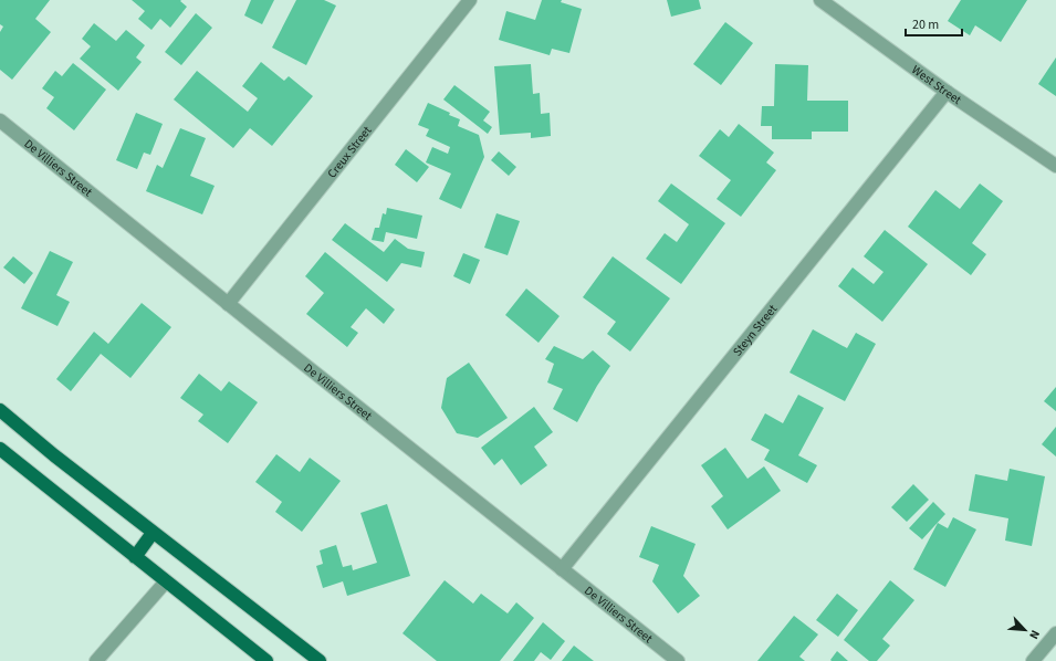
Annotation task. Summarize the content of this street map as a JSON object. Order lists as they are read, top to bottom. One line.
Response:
{"streets":{"street":["West Street","Creux Street","De Villiers Street","Steyn Street"]},"crossings":[["West Street","Steyn Street"],["Creux Street","De Villiers Street"],["De Villiers Street","Steyn Street"]],"scale_bar":"20 m","north":"bottom right"}
